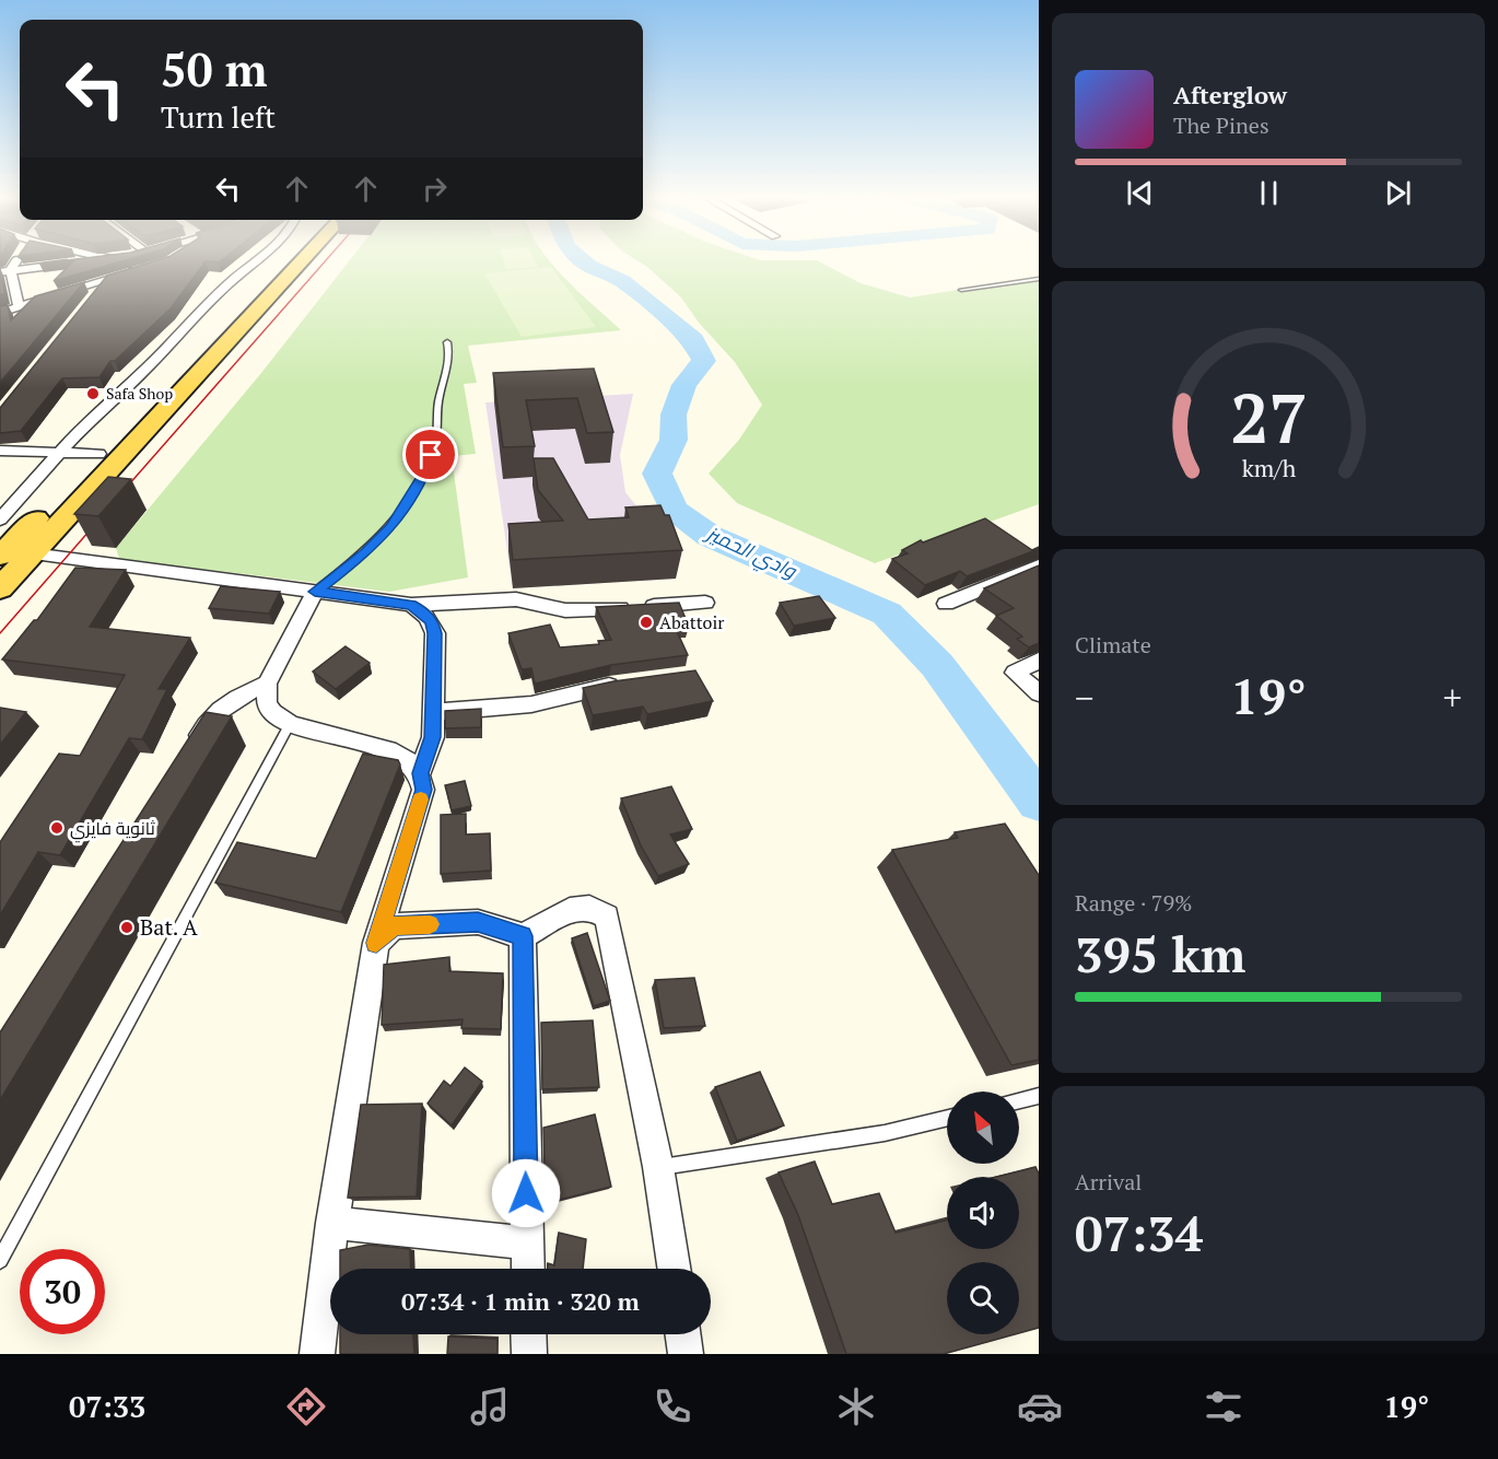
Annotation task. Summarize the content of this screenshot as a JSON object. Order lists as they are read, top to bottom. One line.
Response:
{"water":["وادي الحميز"],"places":["Safa Shop","Abattoir","ثانوية فايزي","Bat. A"],"north":"top left","page":{"turn":["50 m","Turn left"],"song":["Afterglow","The Pines"],"tile":["Climate",["Range · 79%","395 km"],["Arrival","07:34"]],"heat":["−","19°","+"],"limit":"30","trip":"07:34 · 1 min · 320 m","tabs":["07:33","19°"],"gauge":["27","km/h"]}}
